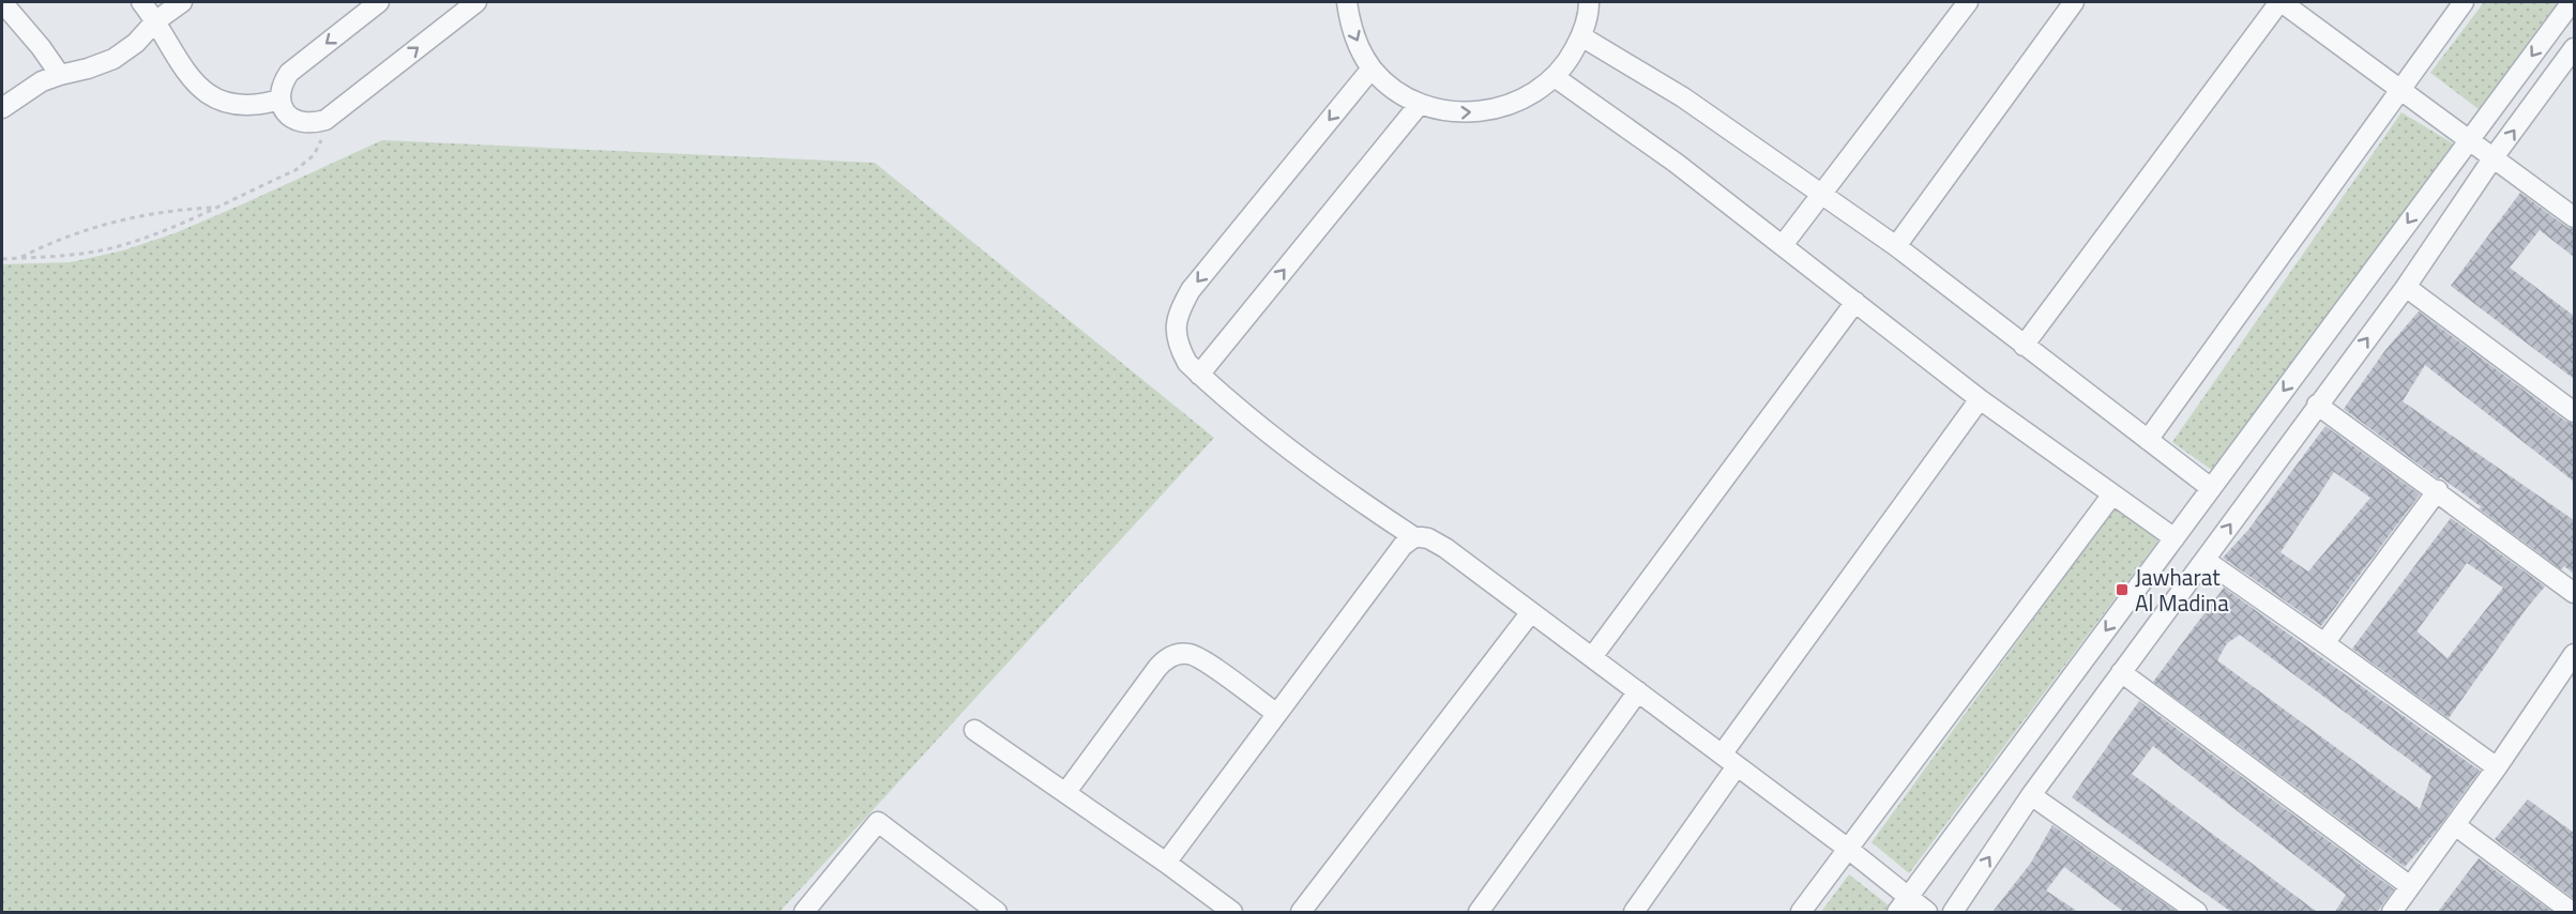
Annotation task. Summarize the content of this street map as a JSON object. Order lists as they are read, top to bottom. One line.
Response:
{"places":{"transit":["Jawharat Al Madina"]}}
